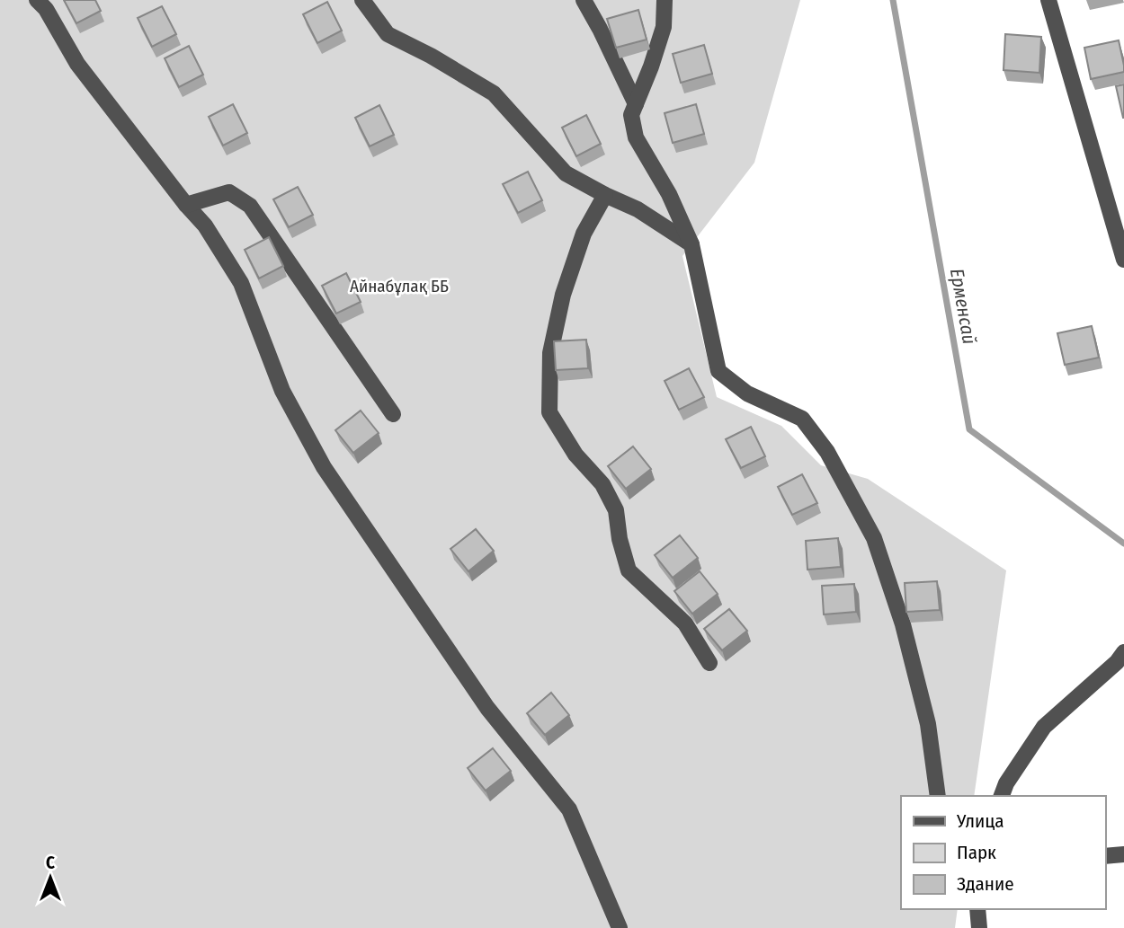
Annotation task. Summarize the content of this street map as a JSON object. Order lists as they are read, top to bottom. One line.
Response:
{"water":["Ерменсай"],"parks":["Айнабұлақ ББ"],"legend":["Улица","Парк","Здание"],"north":"top"}
